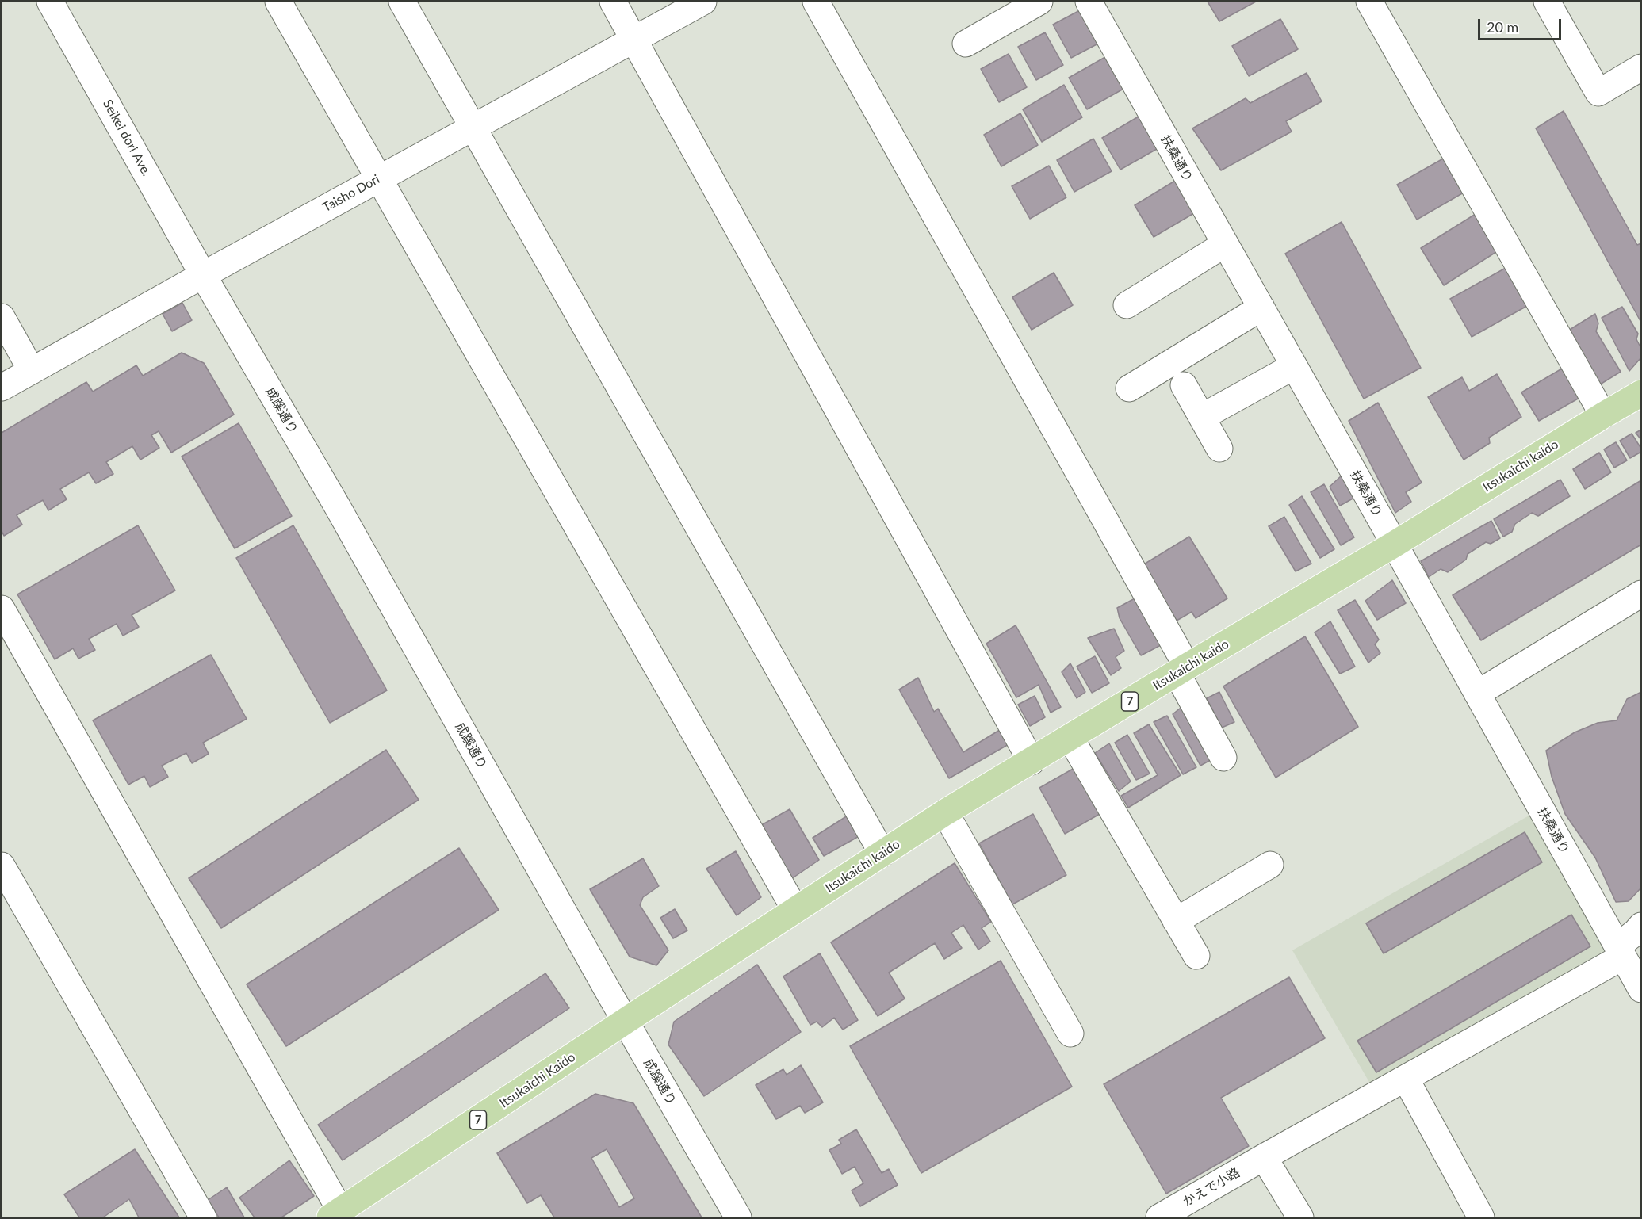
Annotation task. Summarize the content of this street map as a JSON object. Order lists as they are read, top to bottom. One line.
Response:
{"streets":{"main road":["Itsukaichi kaido","7","Itsukaichi Kaido"],"street":["Seikei dori Ave.","扶桑通り","Taisho Dori","成蹊通り","かえで小路"]},"crossings":[["Seikei dori Ave.","Taisho Dori"],["Seikei dori Ave.","成蹊通り"],["扶桑通り","Itsukaichi kaido"],["扶桑通り","かえで小路"],["Taisho Dori","成蹊通り"],["成蹊通り","Itsukaichi kaido"],["成蹊通り","Itsukaichi Kaido"],["Itsukaichi kaido","Itsukaichi Kaido"]],"scale_bar":"20 m"}
